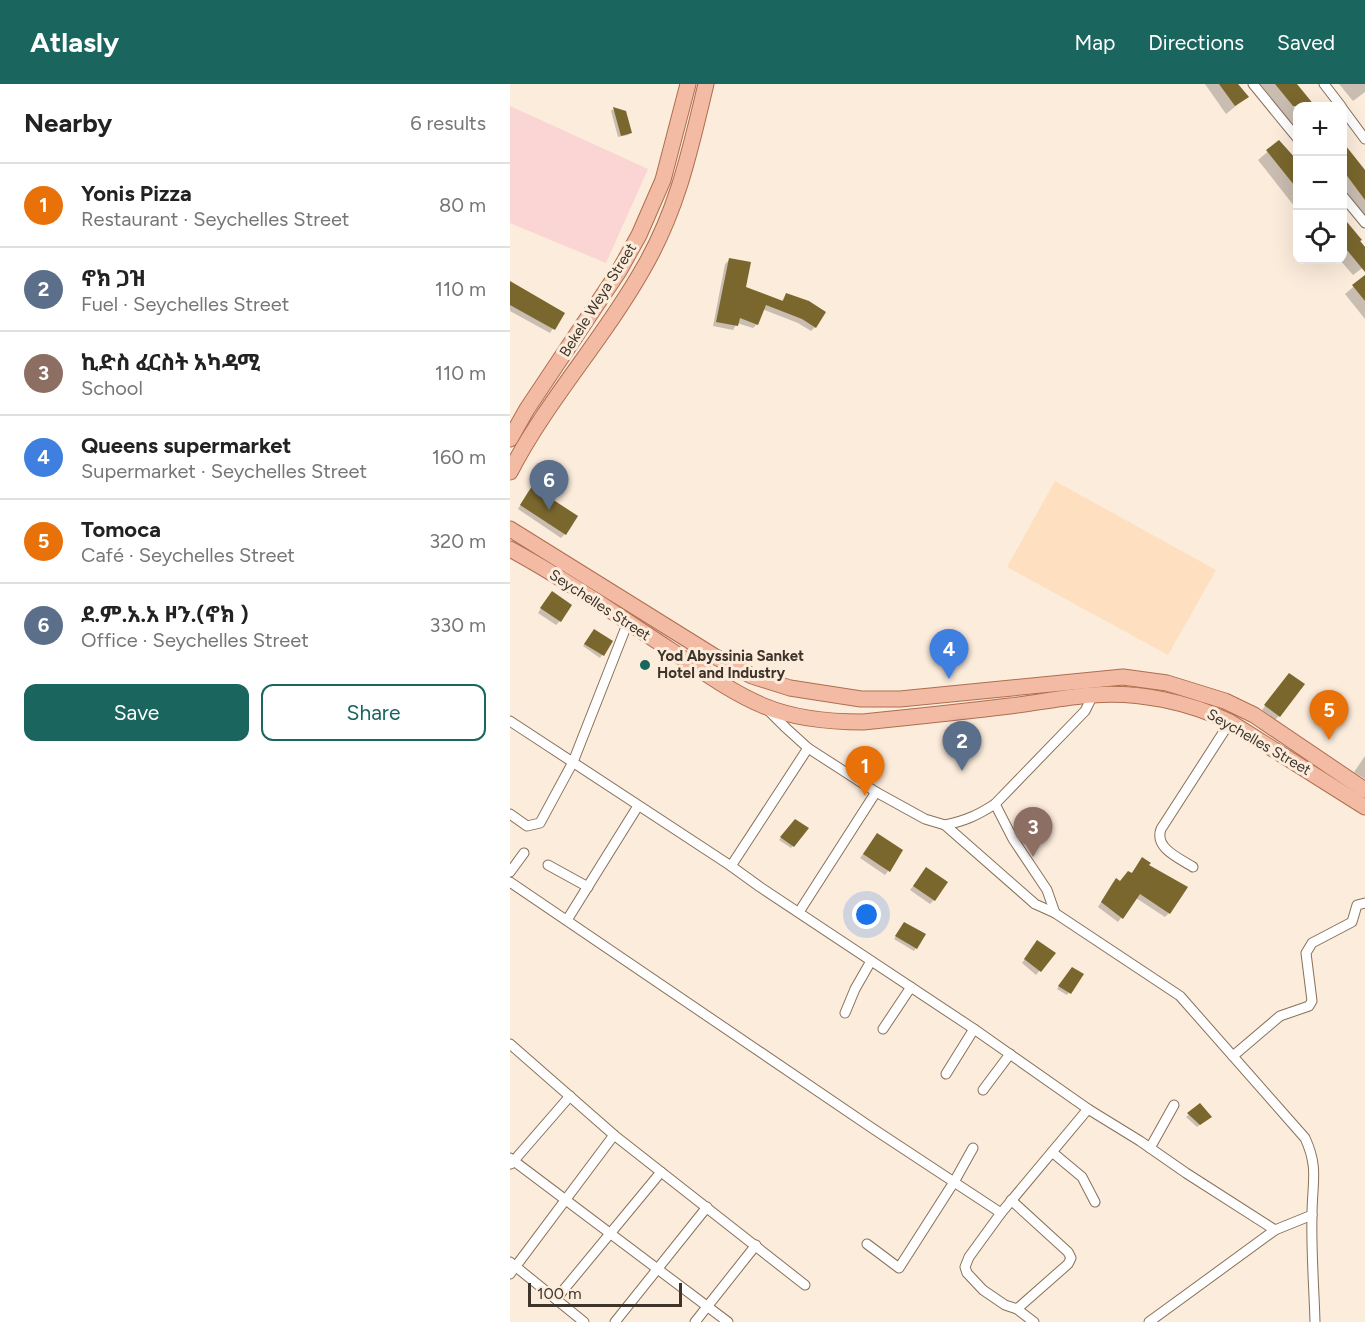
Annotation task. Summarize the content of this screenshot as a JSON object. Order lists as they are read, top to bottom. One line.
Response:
{"streets":{"main road":["Bekele Weya Street","Seychelles Street"]},"places":["Yod Abyssinia Sanket Hotel and Industry"],"scale_bar":"100 m","page":{"header":"Atlasly","nav":["Map","Directions","Saved"],"heading":["Nearby","6 results"],"map_buttons":["+","−"],"list":[{"mark":"1","name":"Yonis Pizza","note":"Restaurant · Seychelles Street","value":"80 m"},{"mark":"2","name":"ኖክ ጋዝ","note":"Fuel · Seychelles Street","value":"110 m"},{"mark":"3","name":"ኪድስ ፈርስት አካዳሚ","note":"School","value":"110 m"},{"mark":"4","name":"Queens supermarket","note":"Supermarket · Seychelles Street","value":"160 m"},{"mark":"5","name":"Tomoca","note":"Café · Seychelles Street","value":"320 m"},{"mark":"6","name":"ደ.ም.አ.አ ዞን.(ኖክ )","note":"Office · Seychelles Street","value":"330 m"}],"pins":["6","4","5","2","1","3"],"buttons":["Save","Share"],"scale":"100 m"}}
